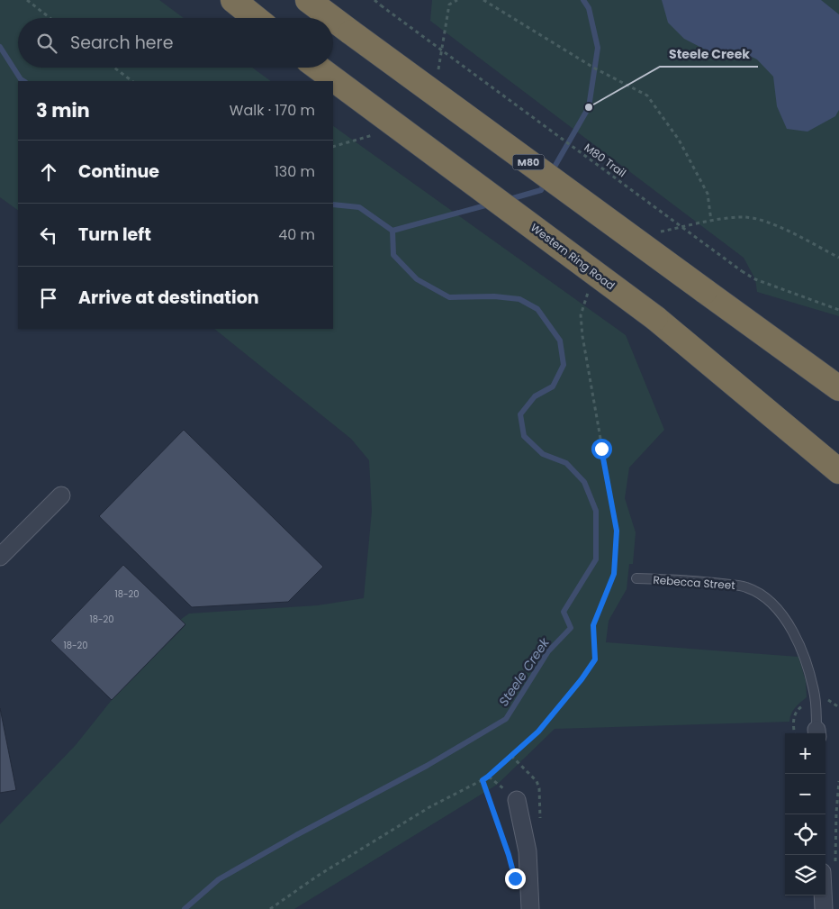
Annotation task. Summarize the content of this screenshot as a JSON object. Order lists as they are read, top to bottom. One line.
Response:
{"streets":{"highway":["M80","Western Ring Road"],"lane":["Rebecca Street"],"path":["M80 Trail"]},"water":["Steele Creek"],"places":["Steele Creek"],"house_numbers":["18-20","18-20","18-20"],"page":{"search":"Search here","heading":["3 min","Walk · 170 m"],"list":[["Continue","130 m"],["Turn left","40 m"],"Arrive at destination"],"map_buttons":["+","−"]}}
